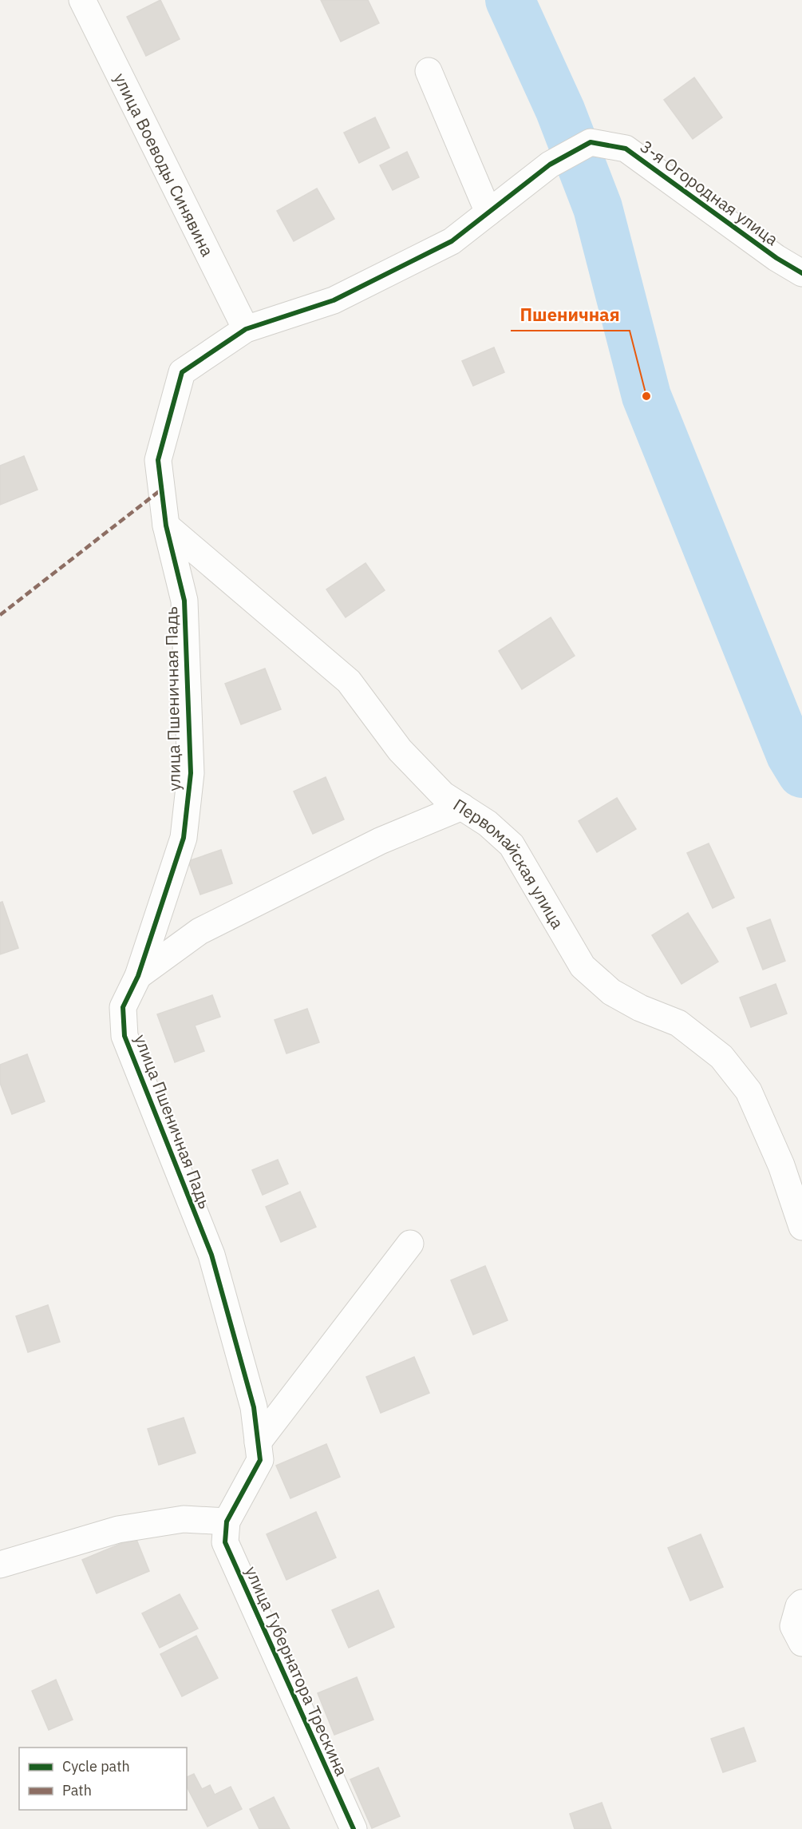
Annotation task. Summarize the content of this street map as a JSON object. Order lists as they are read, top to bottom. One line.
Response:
{"streets":{"street":["улица Воеводы Синявина","3-я Огородная улица","улица Пшеничная Падь","Первомайская улица","улица Губернатора Трескина"]},"crossings":[["улица Воеводы Синявина","3-я Огородная улица"],["улица Воеводы Синявина","улица Пшеничная Падь"],["3-я Огородная улица","улица Пшеничная Падь"],["улица Пшеничная Падь","Первомайская улица"],["улица Пшеничная Падь","улица Губернатора Трескина"]],"places":["Пшеничная"],"legend":["Cycle path","Path"]}
